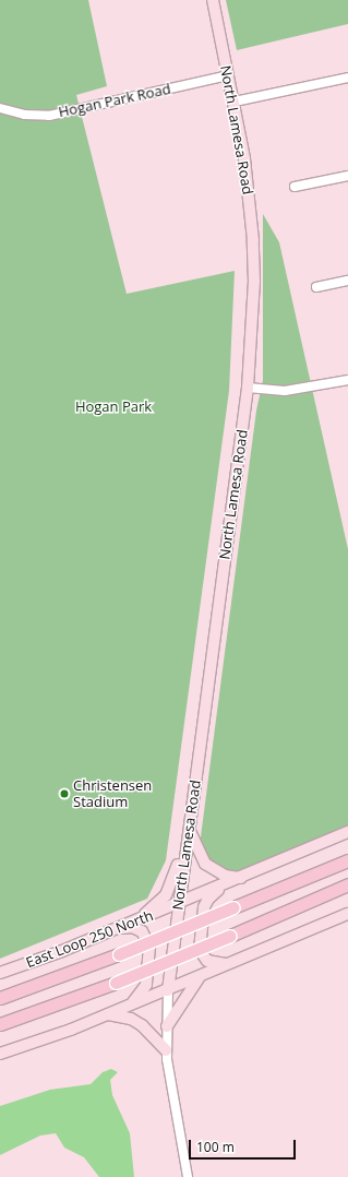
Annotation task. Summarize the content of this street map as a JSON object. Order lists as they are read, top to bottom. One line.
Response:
{"streets":{"main road":["North Lamesa Road","East Loop 250 North"],"street":["Hogan Park Road"]},"crossings":[["Hogan Park Road","North Lamesa Road"],["North Lamesa Road","East Loop 250 North"]],"parks":["Hogan Park"],"places":["Christensen Stadium"],"scale_bar":"100 m"}
